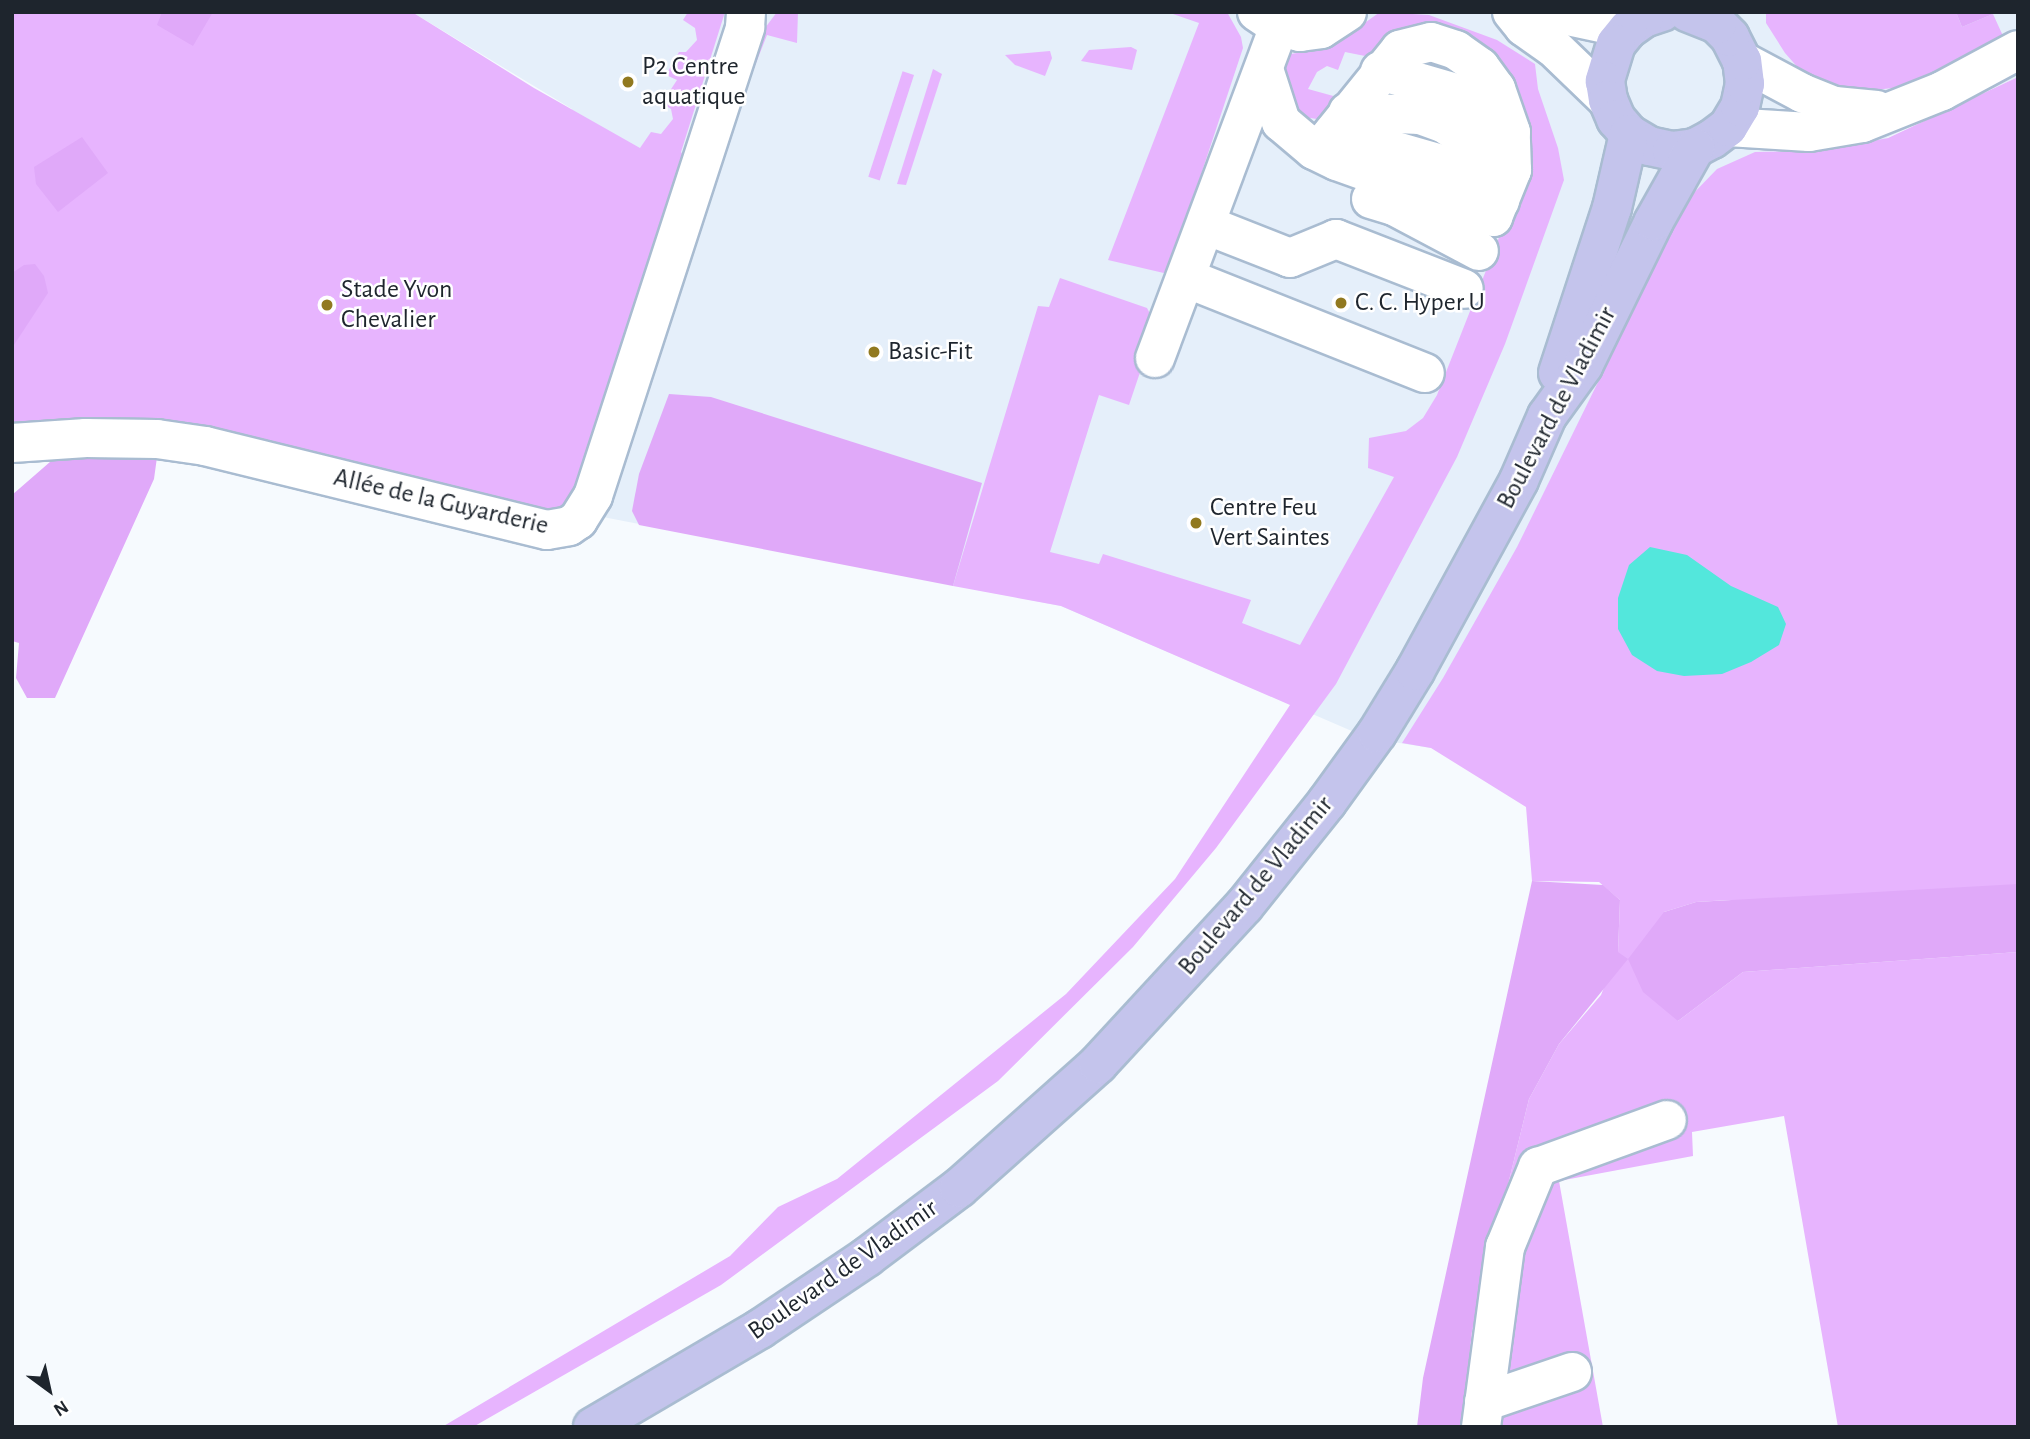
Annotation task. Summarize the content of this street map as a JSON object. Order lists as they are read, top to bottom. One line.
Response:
{"streets":{"main road":["Boulevard de Vladimir"],"street":["Allée de la Guyarderie"]},"places":["P2 Centre aquatique","C. C. Hyper U","Stade Yvon Chevalier","Basic-Fit","Centre Feu Vert Saintes"],"north":"bottom right"}
